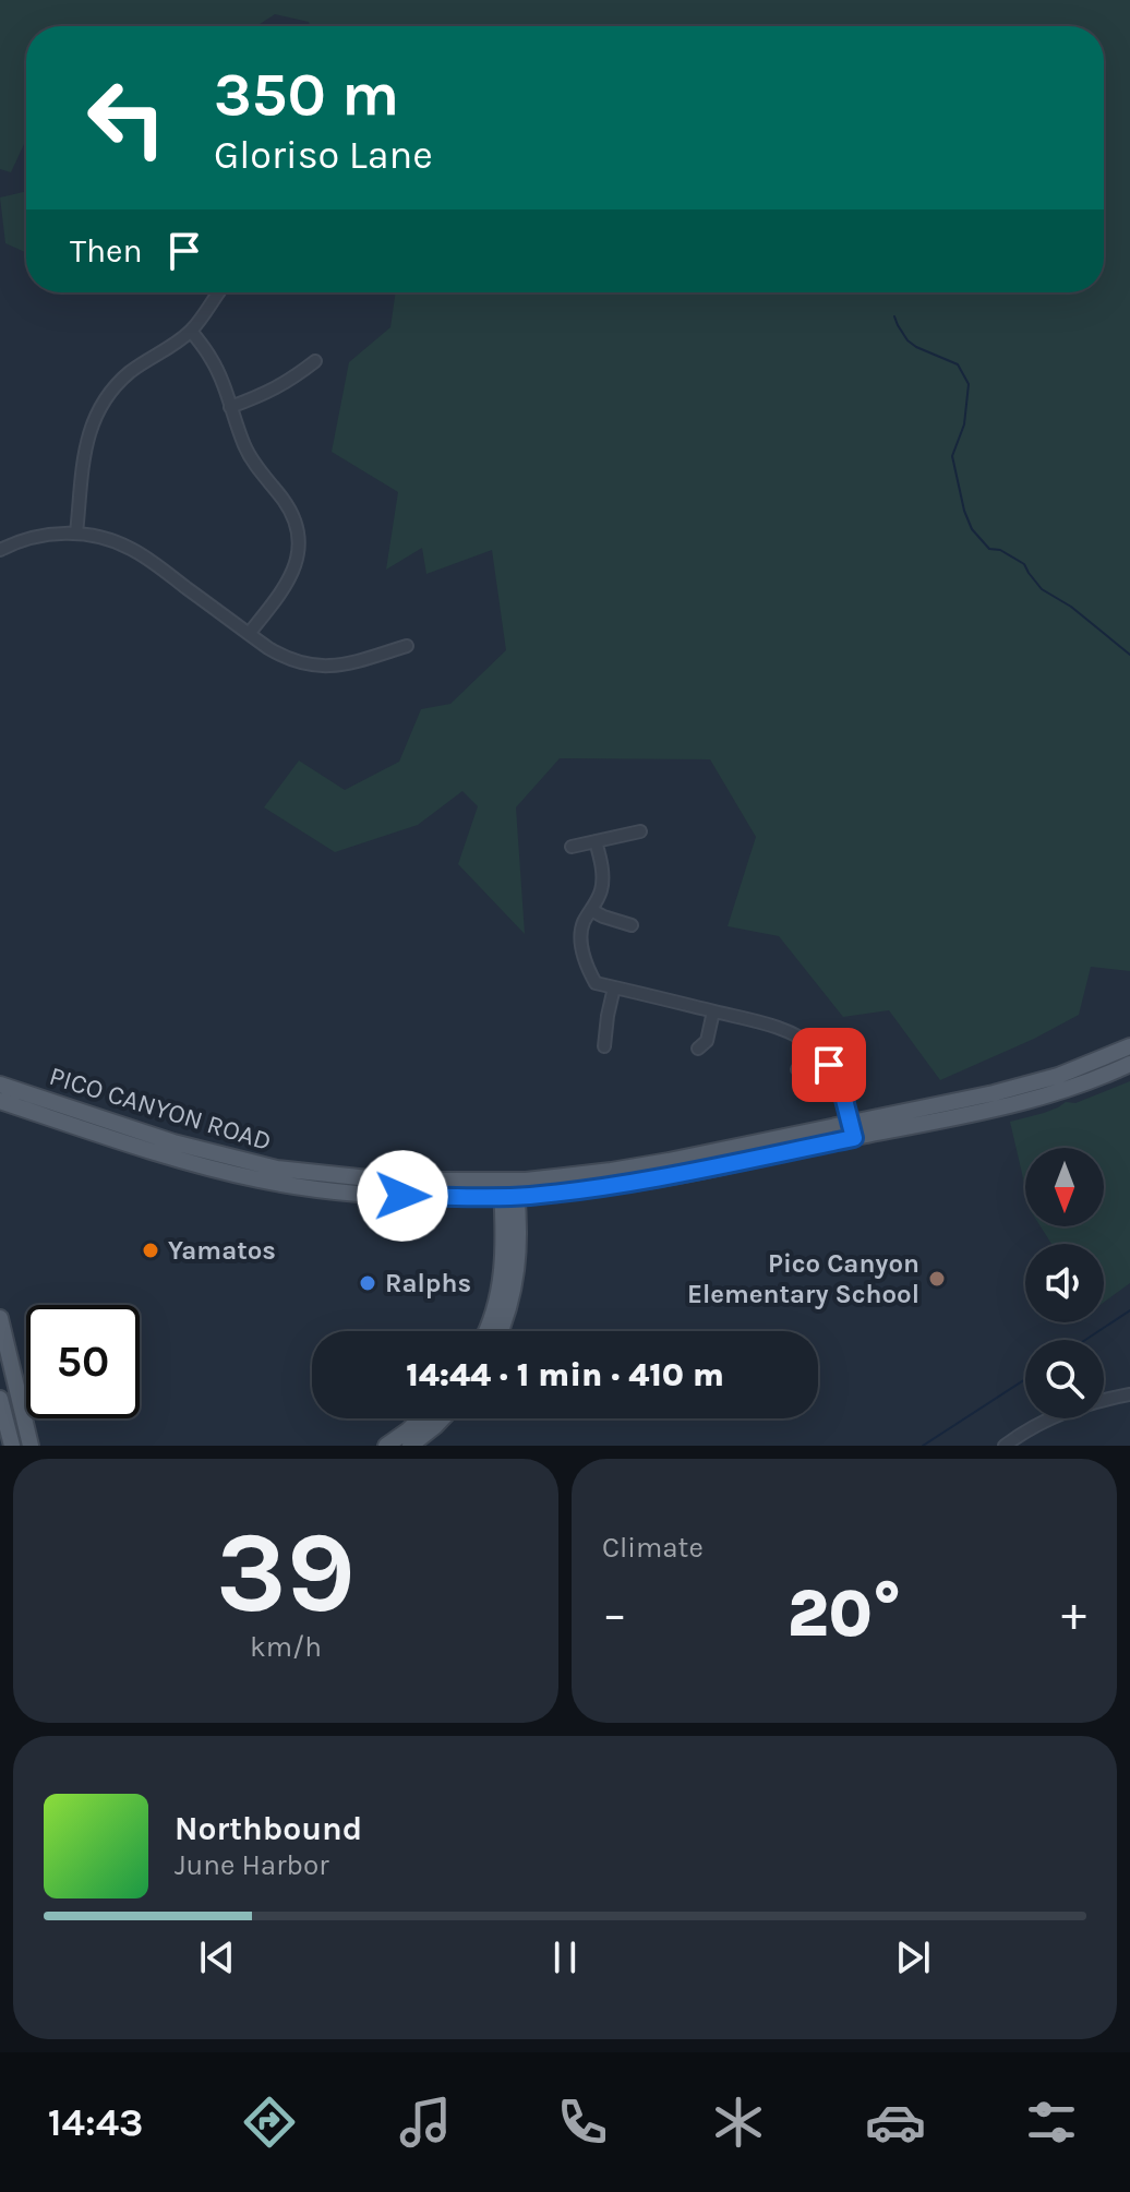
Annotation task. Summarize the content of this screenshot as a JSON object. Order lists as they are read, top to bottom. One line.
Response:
{"streets":{"main road":["PICO CANYON ROAD"]},"places":["Yamatos","Pico Canyon Elementary School","Ralphs"],"north":"bottom","page":{"turn":["350 m","Gloriso Lane"],"then":"Then","limit":"50","trip":"14:44 · 1 min · 410 m","tile":[["39","km/h"],"Climate"],"heat":["−","20°","+"],"song":["Northbound","June Harbor"],"tabs":"14:43"}}
